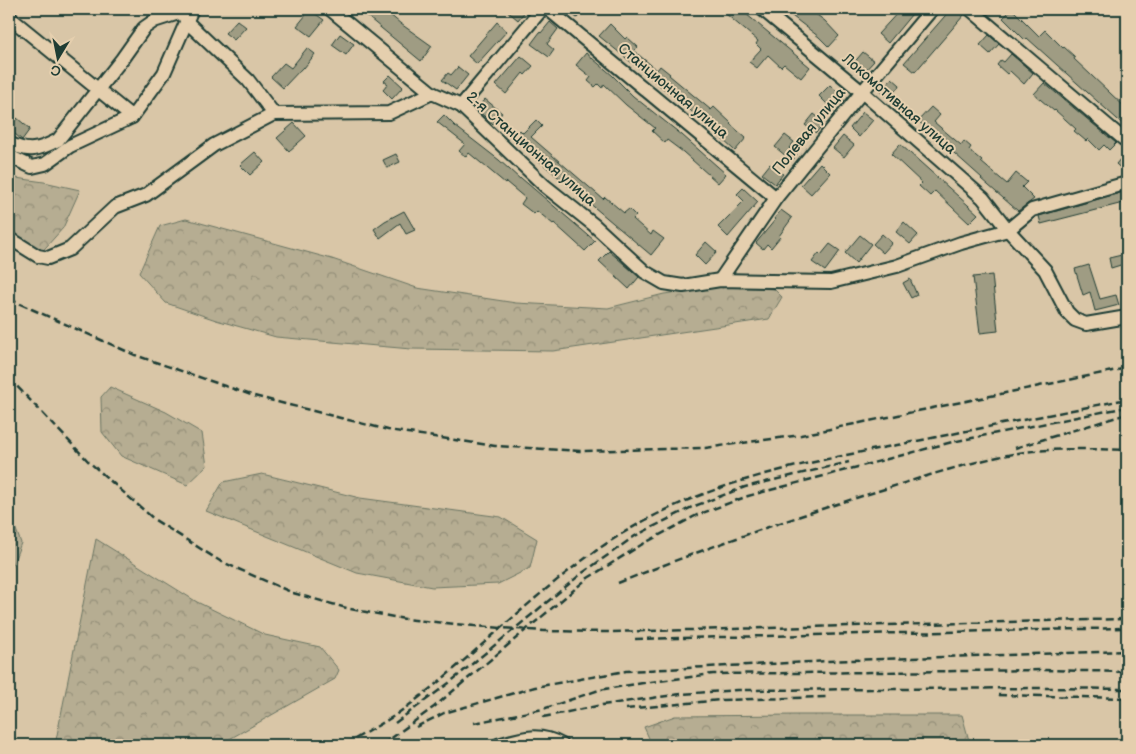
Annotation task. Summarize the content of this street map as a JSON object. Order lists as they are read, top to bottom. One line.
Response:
{"streets":{"street":["Станционная улица","Локомотивная улица","Полевая улица","2-я Станционная улица"]},"crossings":[["Станционная улица","Полевая улица"],["Локомотивная улица","Полевая улица"],["Локомотивная улица","2-я Станционная улица"],["Полевая улица","2-я Станционная улица"]],"north":"bottom"}
